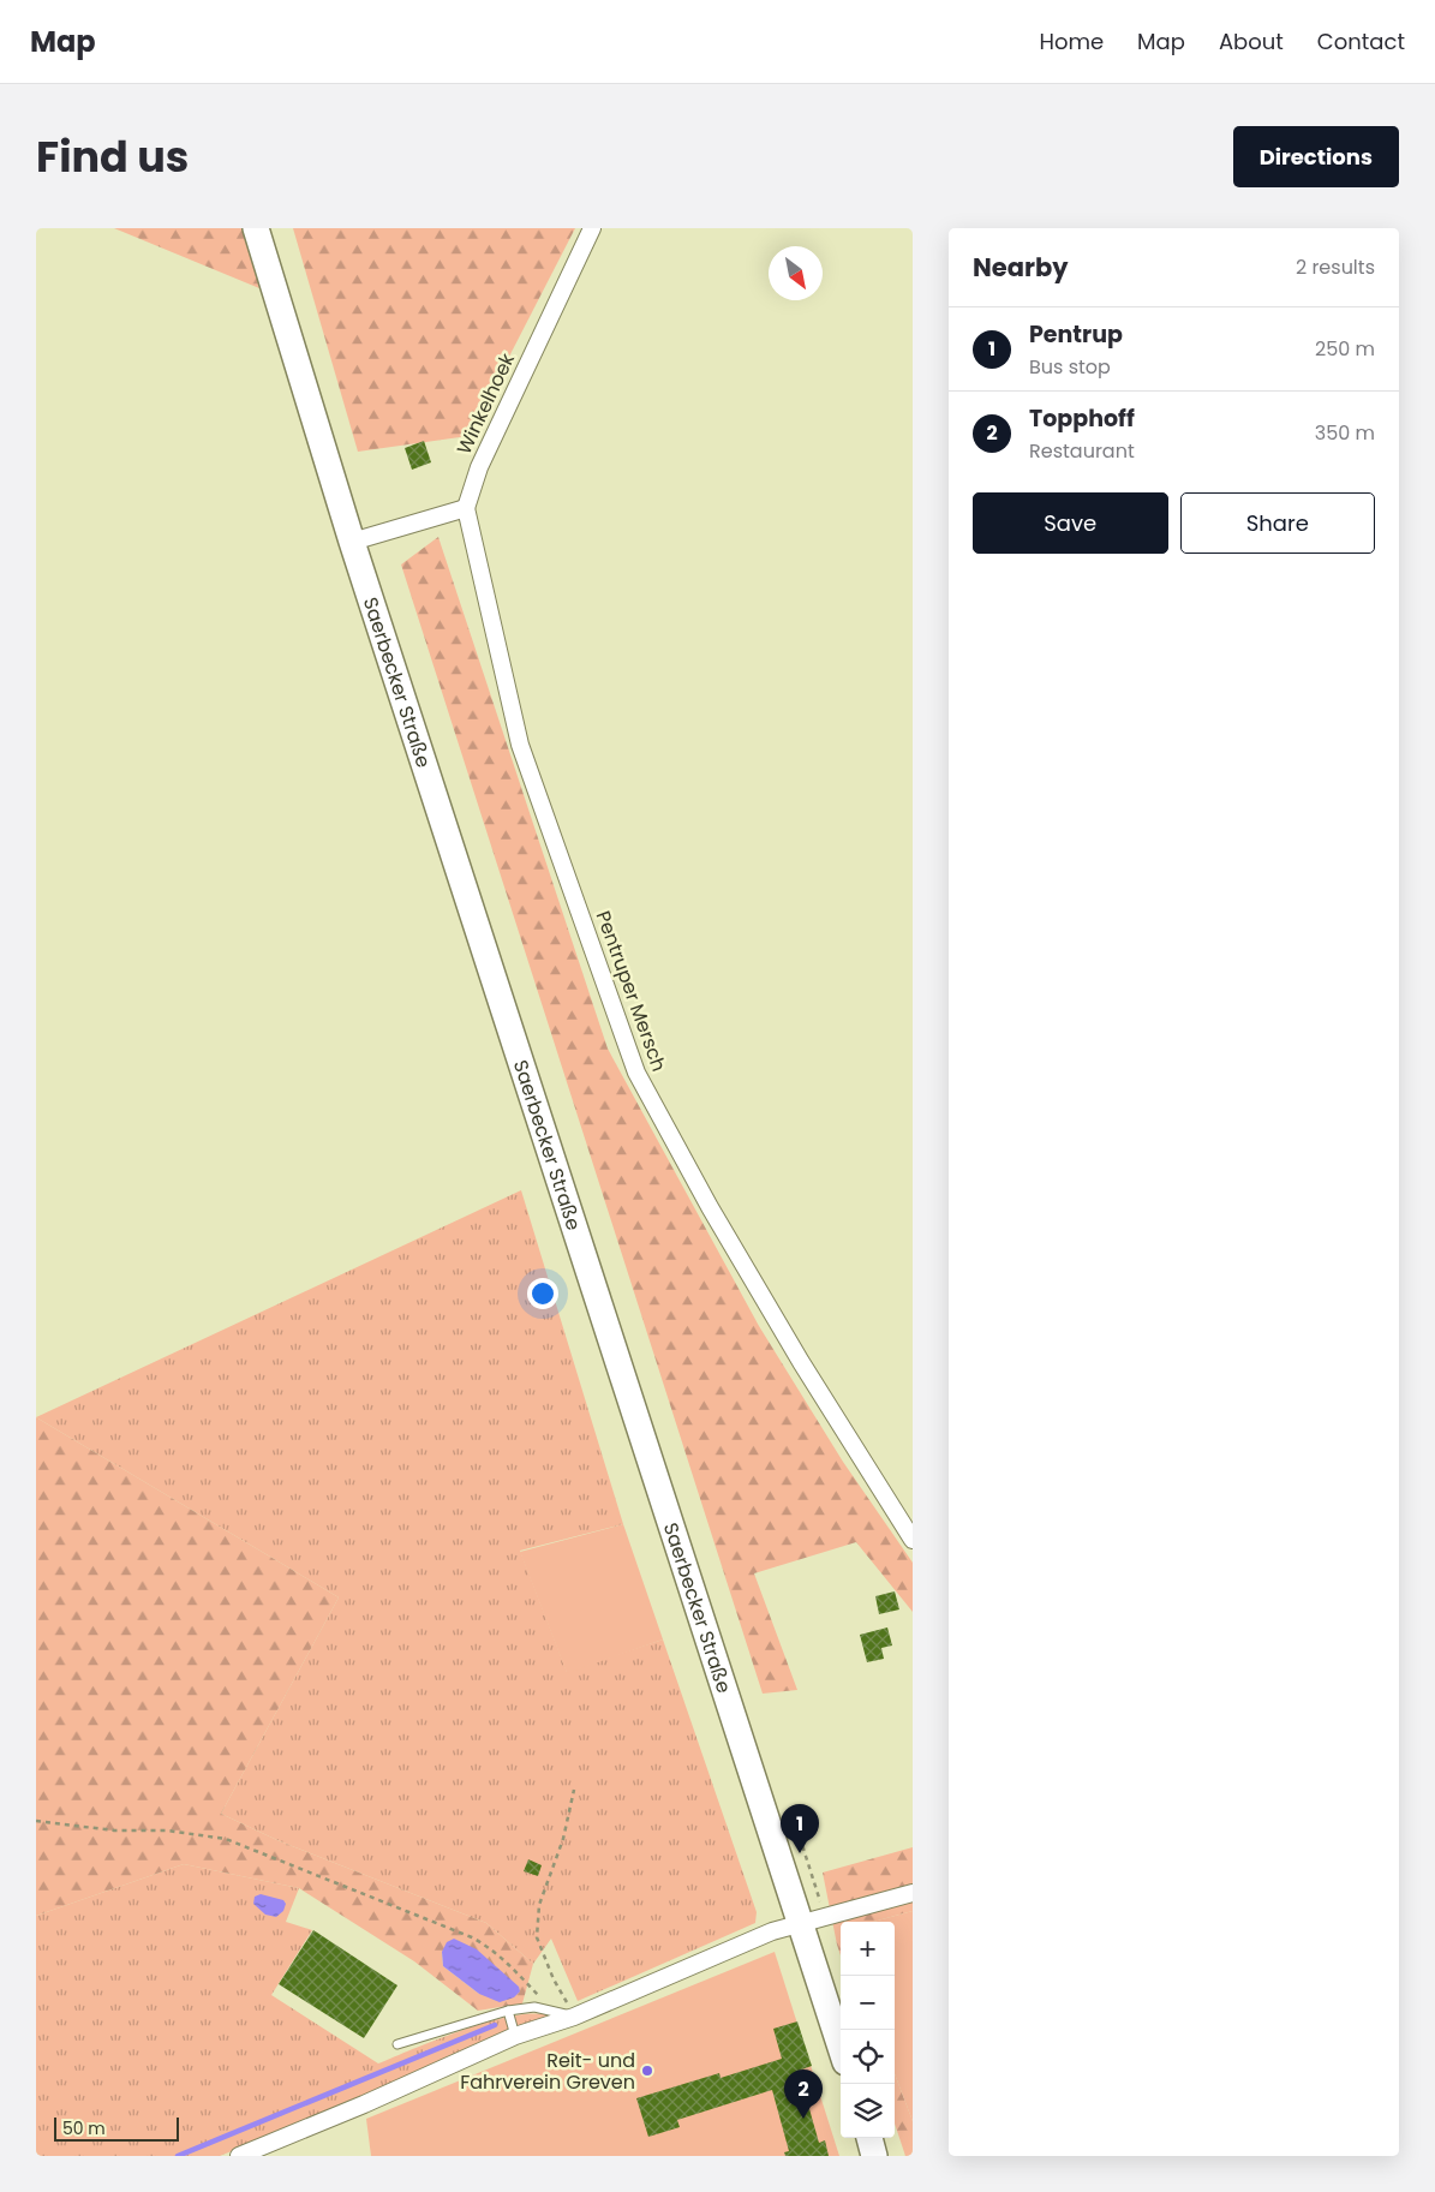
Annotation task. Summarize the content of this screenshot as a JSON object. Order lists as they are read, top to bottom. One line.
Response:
{"streets":{"main road":["Saerbecker Straße"],"street":["Winkelhoek","Pentruper Mersch"]},"crossings":[["Winkelhoek","Pentruper Mersch"]],"places":["Reit- und Fahrverein Greven"],"scale_bar":"50 m","north":"bottom right","page":{"header":"Map","nav":["Home","Map","About","Contact"],"title":"Find us","buttons":["Directions",["Save","Share"]],"heading":["Nearby","2 results"],"list":[{"mark":"1","name":"Pentrup","note":"Bus stop","value":"250 m"},{"mark":"2","name":"Topphoff","note":"Restaurant","value":"350 m"}],"pins":["1","2"],"map_buttons":["+","−"],"scale":"50 m"}}
